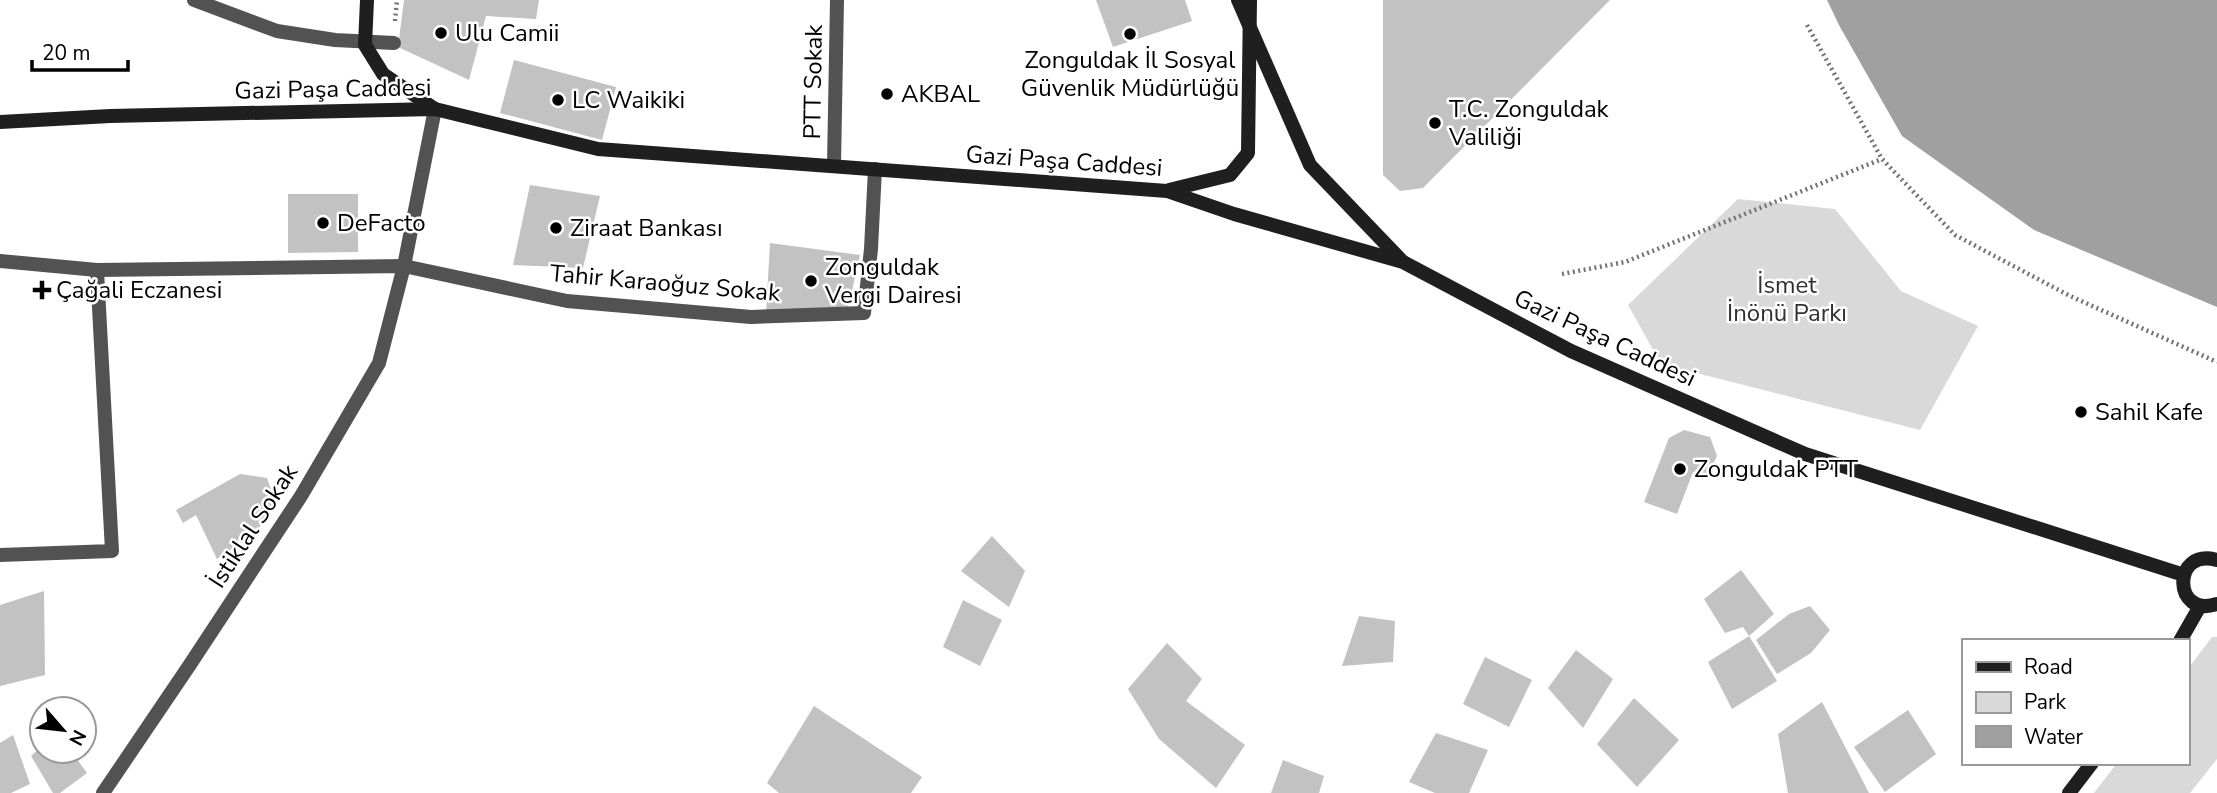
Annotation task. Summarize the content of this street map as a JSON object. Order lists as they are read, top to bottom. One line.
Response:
{"streets":{"main road":["Gazi Paşa Caddesi"],"street":["PTT Sokak","Tahir Karaoğuz Sokak","İstiklal Sokak"]},"crossings":[["PTT Sokak","Gazi Paşa Caddesi"],["Gazi Paşa Caddesi","Tahir Karaoğuz Sokak"],["Gazi Paşa Caddesi","İstiklal Sokak"],["Tahir Karaoğuz Sokak","İstiklal Sokak"]],"parks":["İsmet İnönü Parkı"],"places":{"other":["Ulu Camii","Zonguldak İl Sosyal Güvenlik Müdürlüğü","AKBAL","LC Waikiki","T.C. Zonguldak Valiliği","DeFacto","Ziraat Bankası","Zonguldak Vergi Dairesi","Sahil Kafe","Zonguldak PTT"],"health":["Çağali Eczanesi"]},"legend":["Road","Park","Water"],"scale_bar":"20 m","north":"bottom right"}
